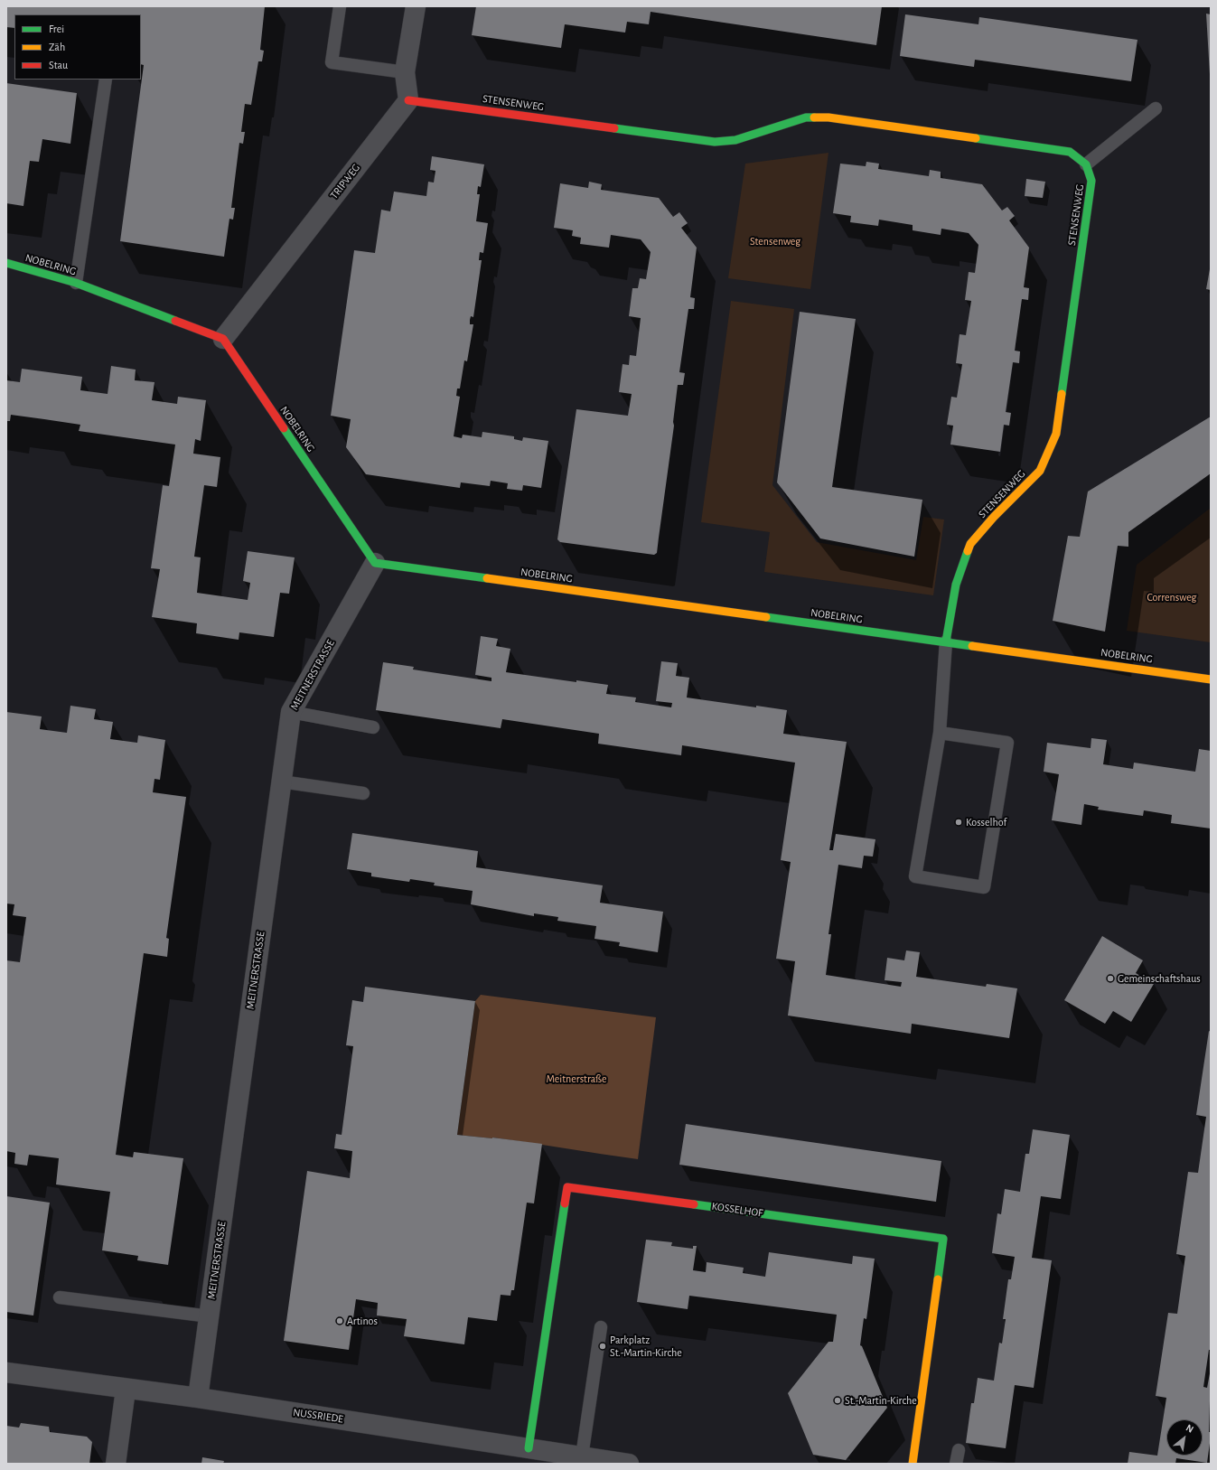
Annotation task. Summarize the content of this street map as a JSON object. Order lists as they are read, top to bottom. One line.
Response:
{"streets":{"street":["STENSENWEG","TRIPWEG","NOBELRING","MEITNERSTRASSE","KOSSELHOF","NUSSRIEDE"]},"crossings":[["STENSENWEG","TRIPWEG"],["STENSENWEG","NOBELRING"],["TRIPWEG","NOBELRING"],["NOBELRING","MEITNERSTRASSE"],["MEITNERSTRASSE","NUSSRIEDE"],["KOSSELHOF","NUSSRIEDE"]],"parks":["Stensenweg","Corrensweg","Meitnerstraße"],"places":["Kosselhof","Gemeinschaftshaus","Artinos","Parkplatz St.-Martin-Kirche","St.-Martin-Kirche"],"legend":["Frei","Zäh","Stau"],"north":"top right"}
